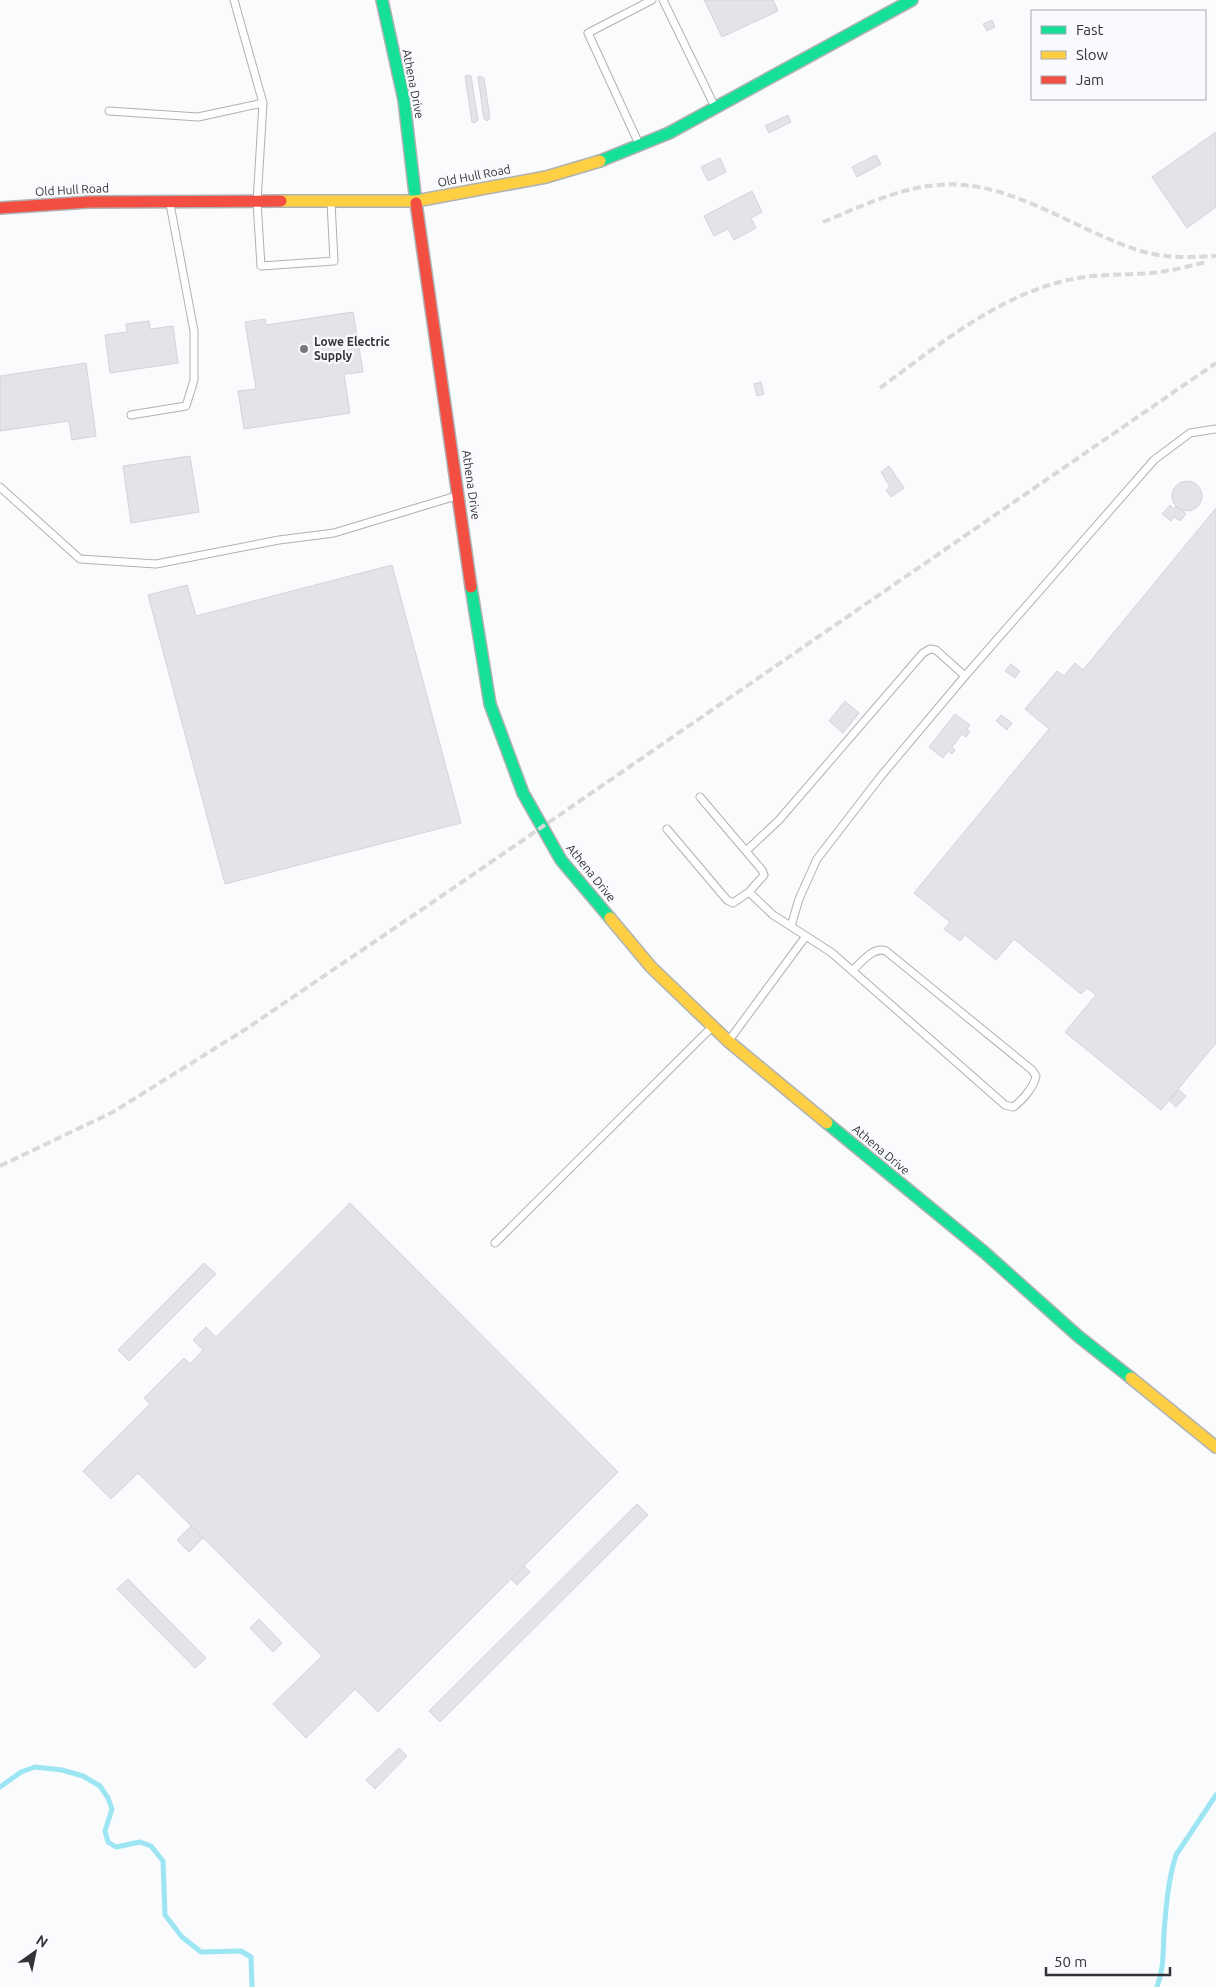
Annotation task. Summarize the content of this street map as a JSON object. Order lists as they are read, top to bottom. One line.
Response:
{"streets":{"street":["Athena Drive","Old Hull Road"]},"crossings":[["Athena Drive","Old Hull Road"]],"places":["Lowe Electric Supply"],"legend":["Fast","Slow","Jam"],"scale_bar":"50 m","north":"top right"}
